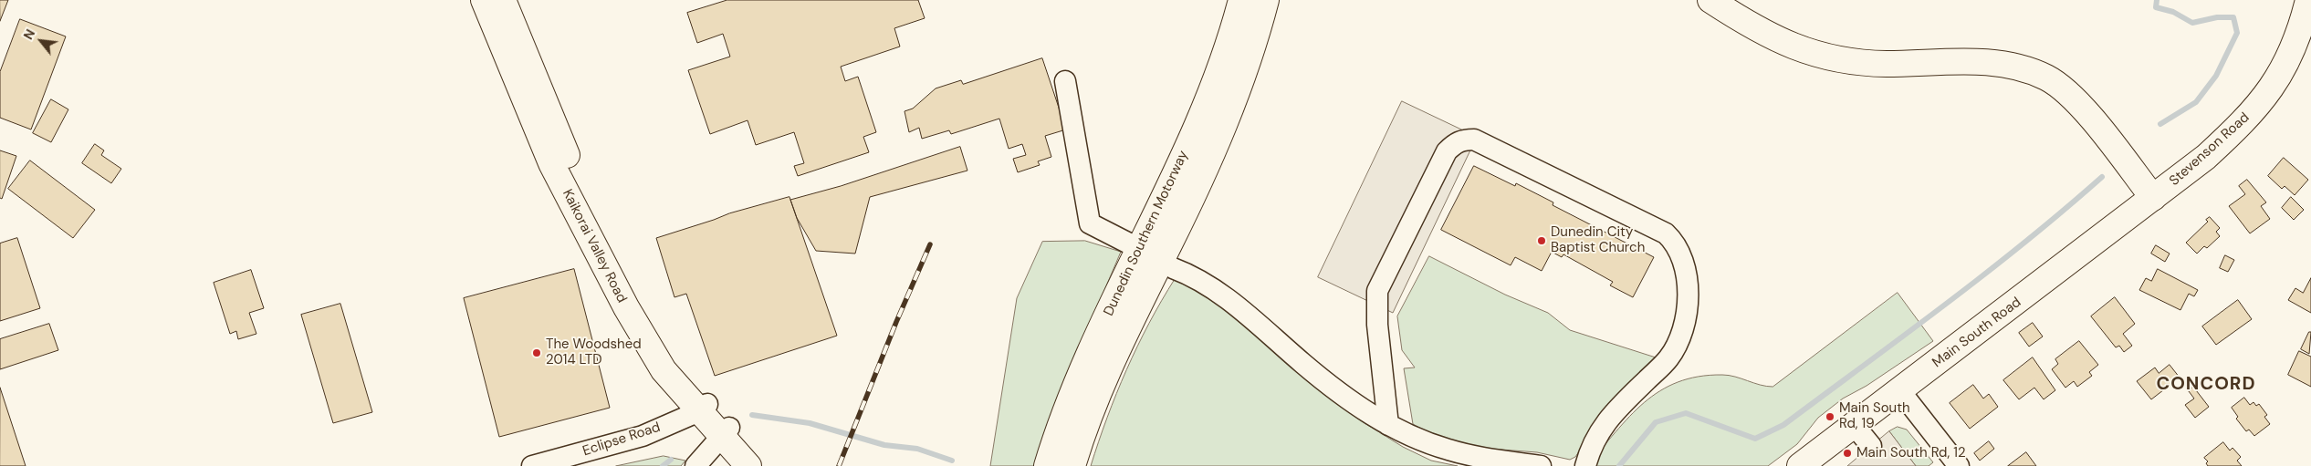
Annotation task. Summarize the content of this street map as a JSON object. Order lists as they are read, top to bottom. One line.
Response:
{"streets":{"main road":["Stevenson Road","Dunedin Southern Motorway","Kaikorai Valley Road","Main South Road"],"street":["Eclipse Road"]},"crossings":[["Stevenson Road","Main South Road"],["Kaikorai Valley Road","Eclipse Road"]],"districts":["CONCORD"],"places":["Dunedin City Baptist Church","The Woodshed 2014 LTD","Main South Rd, 19","Main South Rd, 12"],"north":"top left"}
